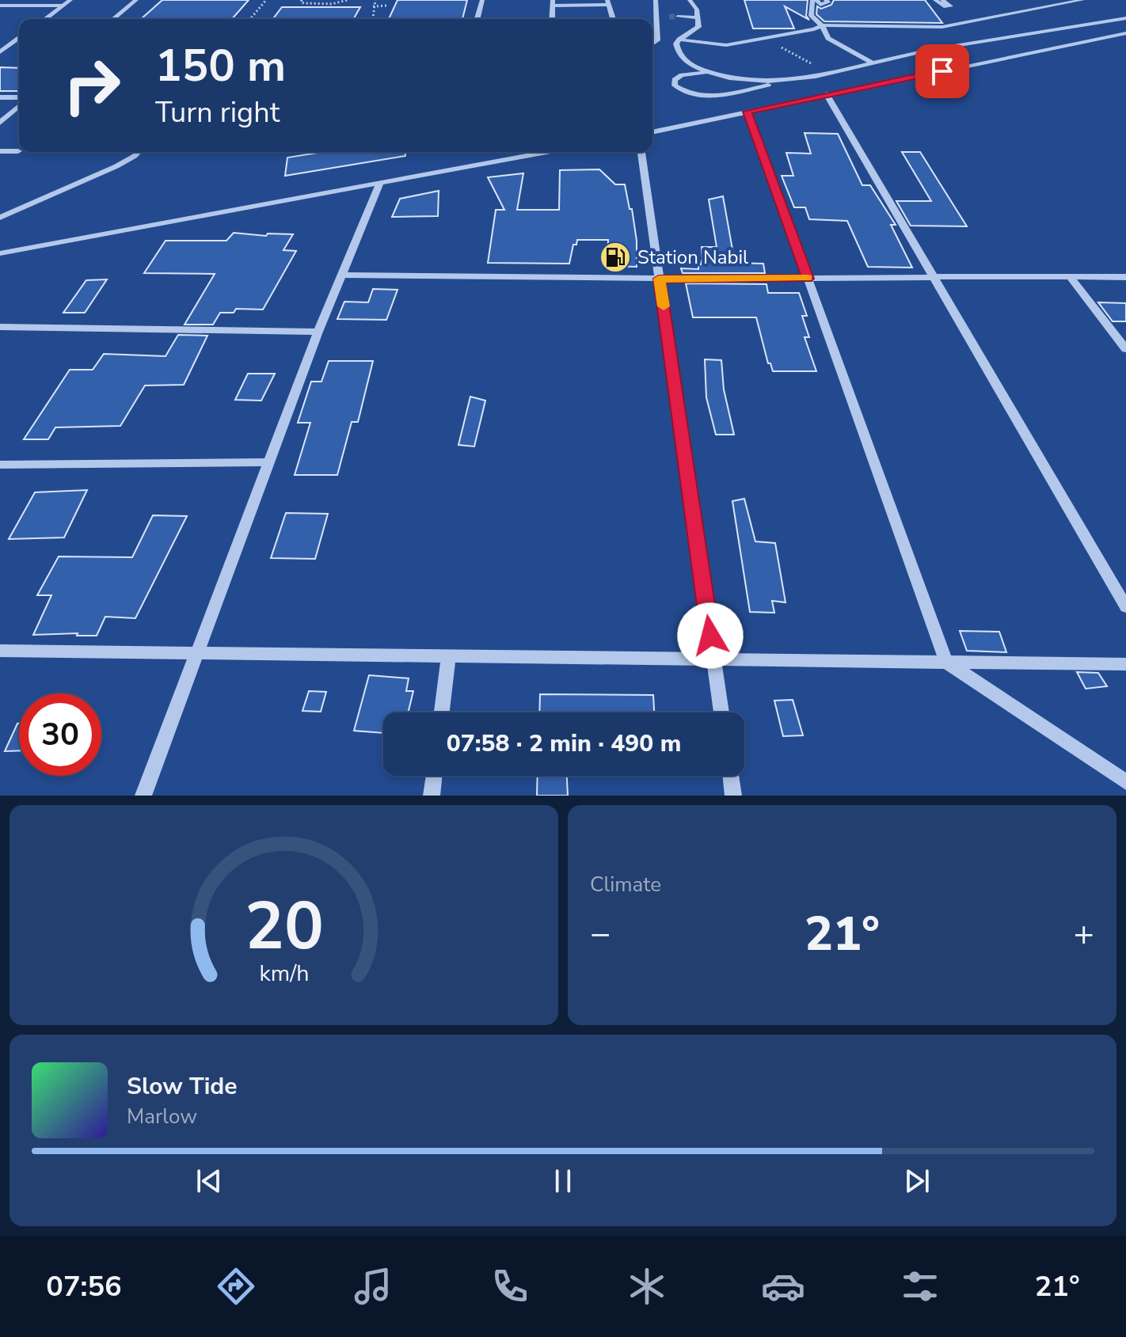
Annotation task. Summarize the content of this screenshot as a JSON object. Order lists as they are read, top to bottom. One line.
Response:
{"places":{"fuel station":["Station Nabil"]},"page":{"turn":["150 m","Turn right"],"limit":"30","trip":"07:58 · 2 min · 490 m","tile":"Climate","heat":["−","21°","+"],"song":["Slow Tide","Marlow"],"tabs":["07:56","21°"],"gauge":["20","km/h"]}}
